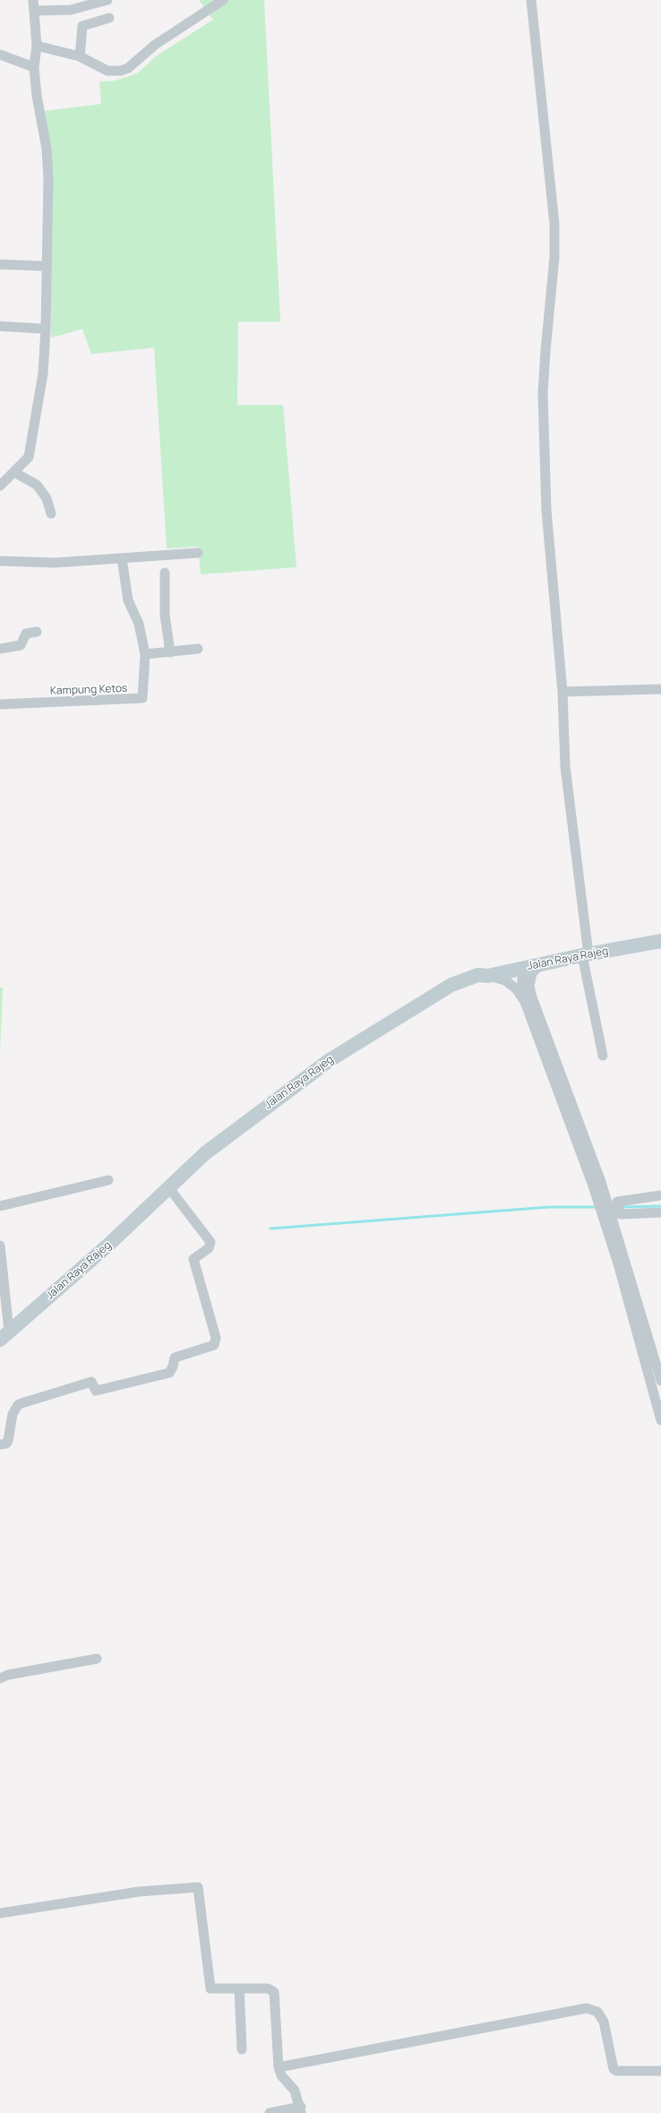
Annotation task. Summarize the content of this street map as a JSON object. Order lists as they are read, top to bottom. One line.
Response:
{"streets":{"main road":["Jalan Raya Rajeg"],"street":["Kampung Ketos"]}}
